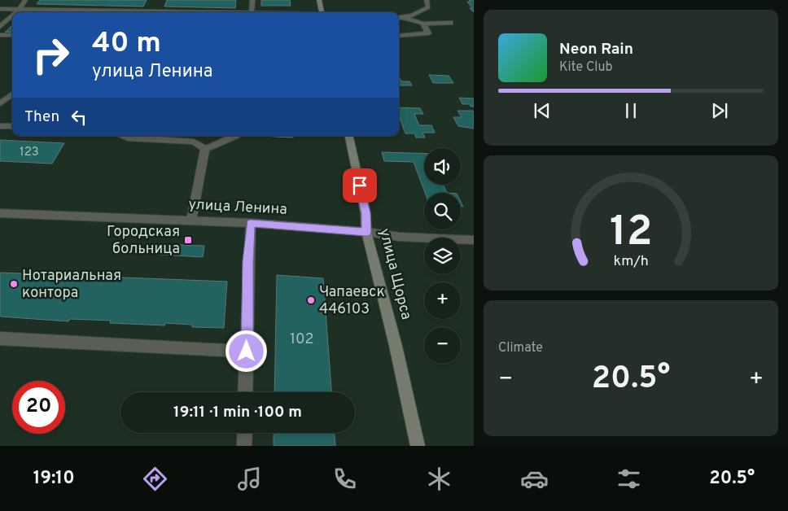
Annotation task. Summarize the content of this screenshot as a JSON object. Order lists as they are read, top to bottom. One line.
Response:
{"streets":{"main road":["улица Щорса"],"street":["улица Ленина"]},"crossings":[["улица Ленина","улица Щорса"]],"places":{"transit":["Городская больница"],"other":["Нотариальная контора","Чапаевск 446103"]},"house_numbers":["123","102"],"page":{"turn":["40 m","улица Ленина"],"song":["Neon Rain","Kite Club"],"then":"Then","map_buttons":["+","−"],"tile":"Climate","heat":["−","20.5°","+"],"limit":"20","trip":"19:11 · 1 min · 100 m","tabs":["19:10","20.5°"],"gauge":["12","km/h"]}}
